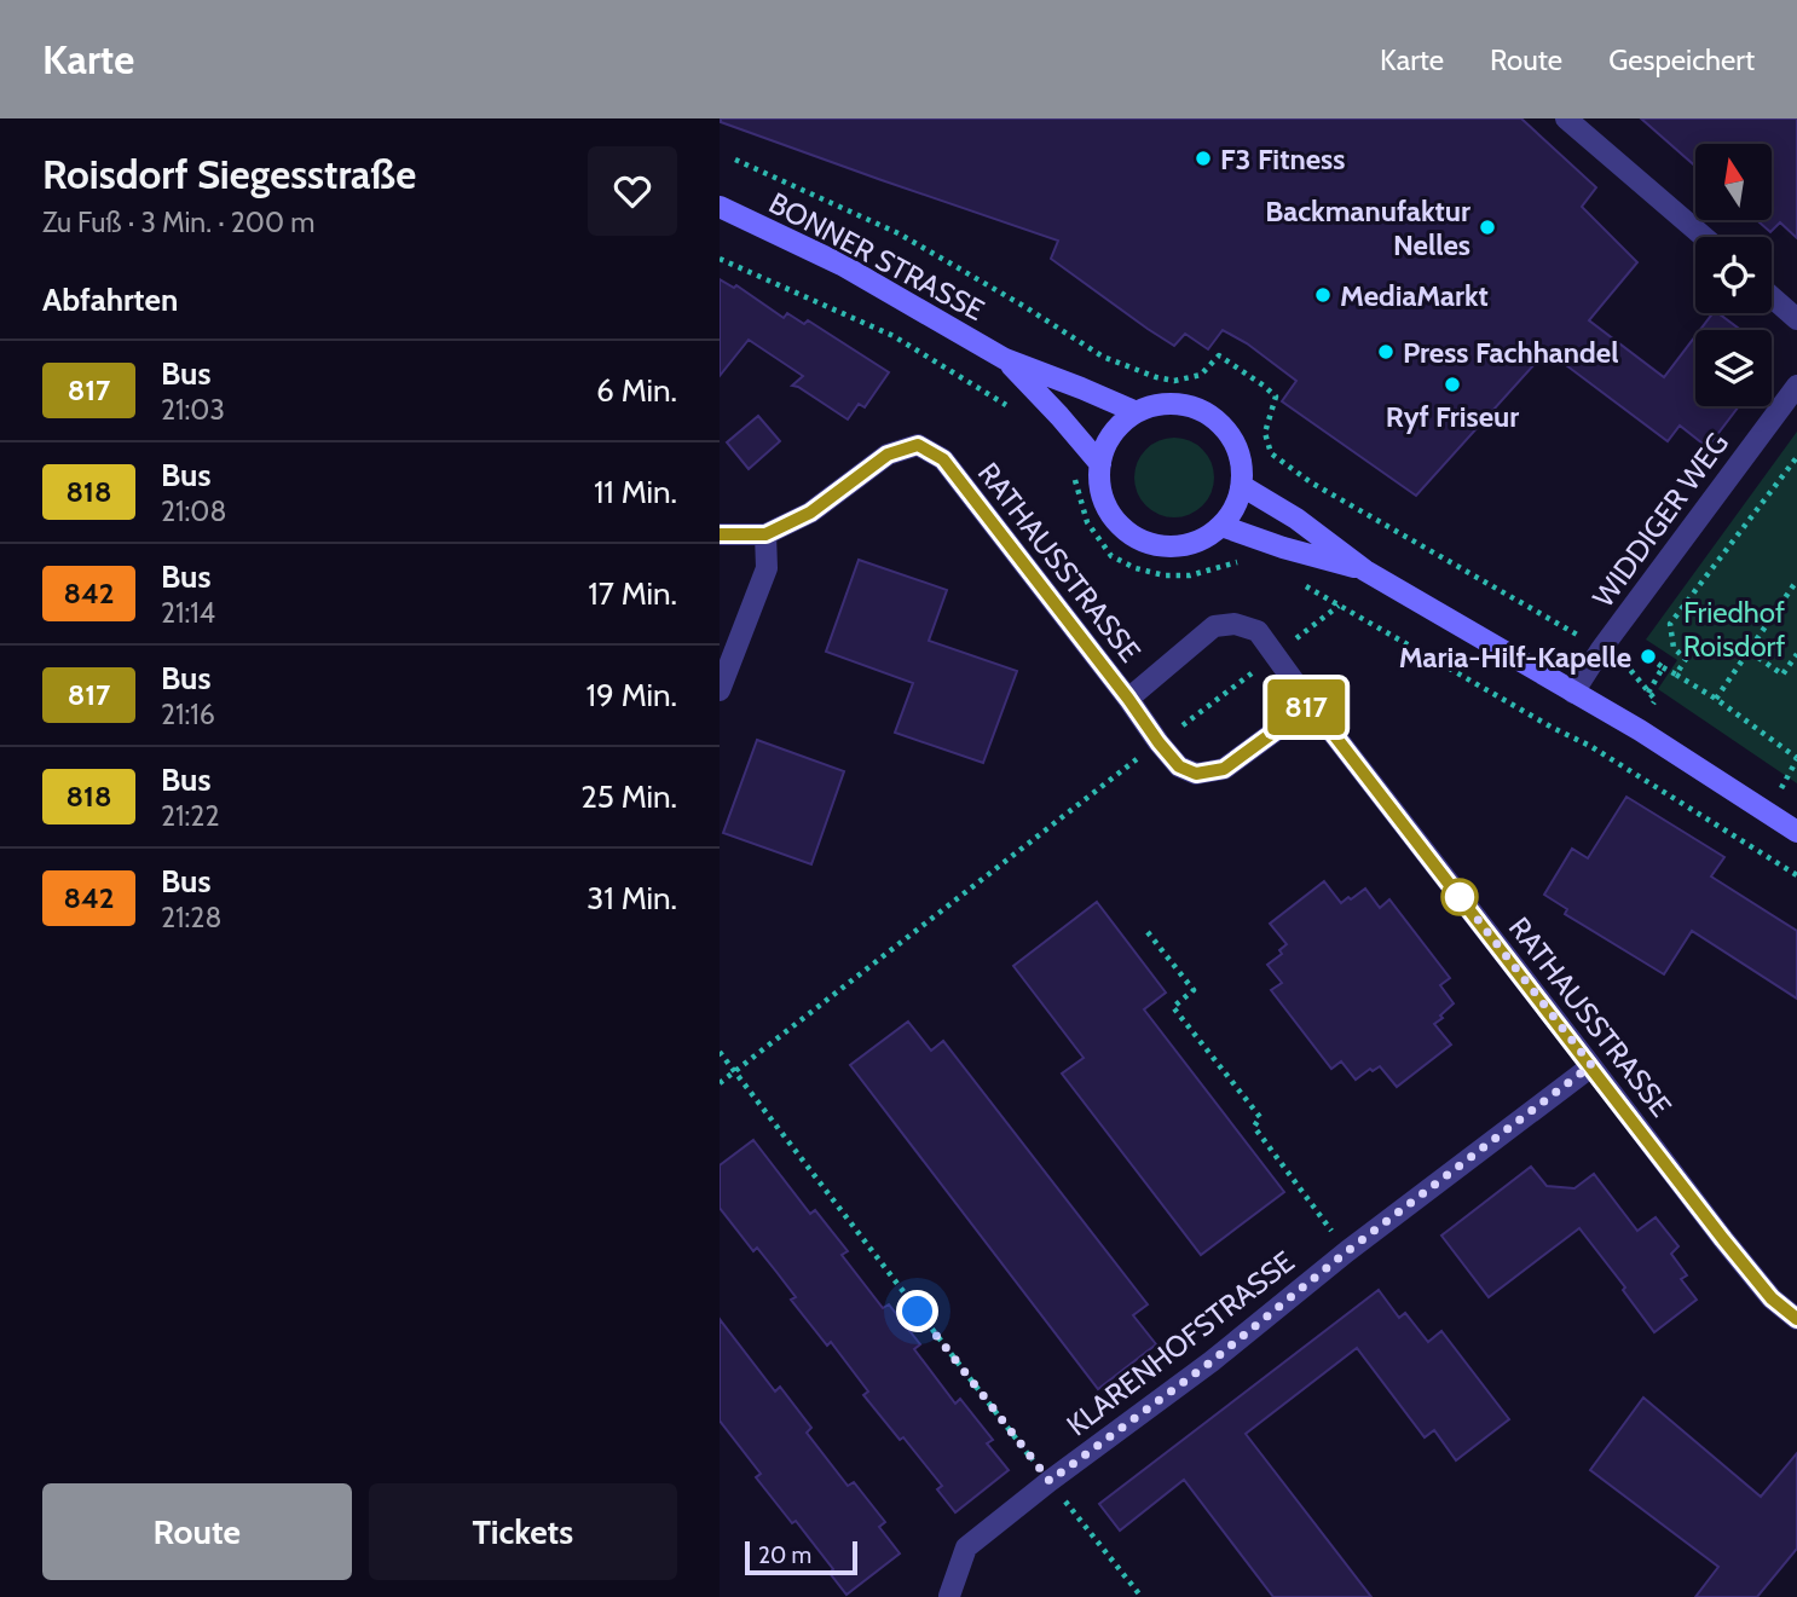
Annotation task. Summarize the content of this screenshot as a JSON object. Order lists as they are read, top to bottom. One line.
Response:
{"streets":{"street":["BONNER STRASSE","WIDDIGER WEG","RATHAUSSTRASSE","KLARENHOFSTRASSE"]},"crossings":[["RATHAUSSTRASSE","KLARENHOFSTRASSE"]],"parks":["Friedhof Roisdorf"],"places":["F3 Fitness","Backmanufaktur Nelles","MediaMarkt","Press Fachhandel","Ryf Friseur","Maria-Hilf-Kapelle"],"lines":["bus line 817"],"scale_bar":"20 m","north":"top","page":{"header":"Karte","nav":["Karte","Route","Gespeichert"],"heading":[["Roisdorf Siegesstraße","Zu Fuß · 3 Min. · 200 m"],"Abfahrten"],"on_map":"817","list":[{"mark":"817","name":"Bus","note":"21:03","value":"6 Min."},{"mark":"818","name":"Bus","note":"21:08","value":"11 Min."},{"mark":"842","name":"Bus","note":"21:14","value":"17 Min."},{"mark":"817","name":"Bus","note":"21:16","value":"19 Min."},{"mark":"818","name":"Bus","note":"21:22","value":"25 Min."},{"mark":"842","name":"Bus","note":"21:28","value":"31 Min."}],"buttons":["Route","Tickets"],"scale":"20 m"}}
